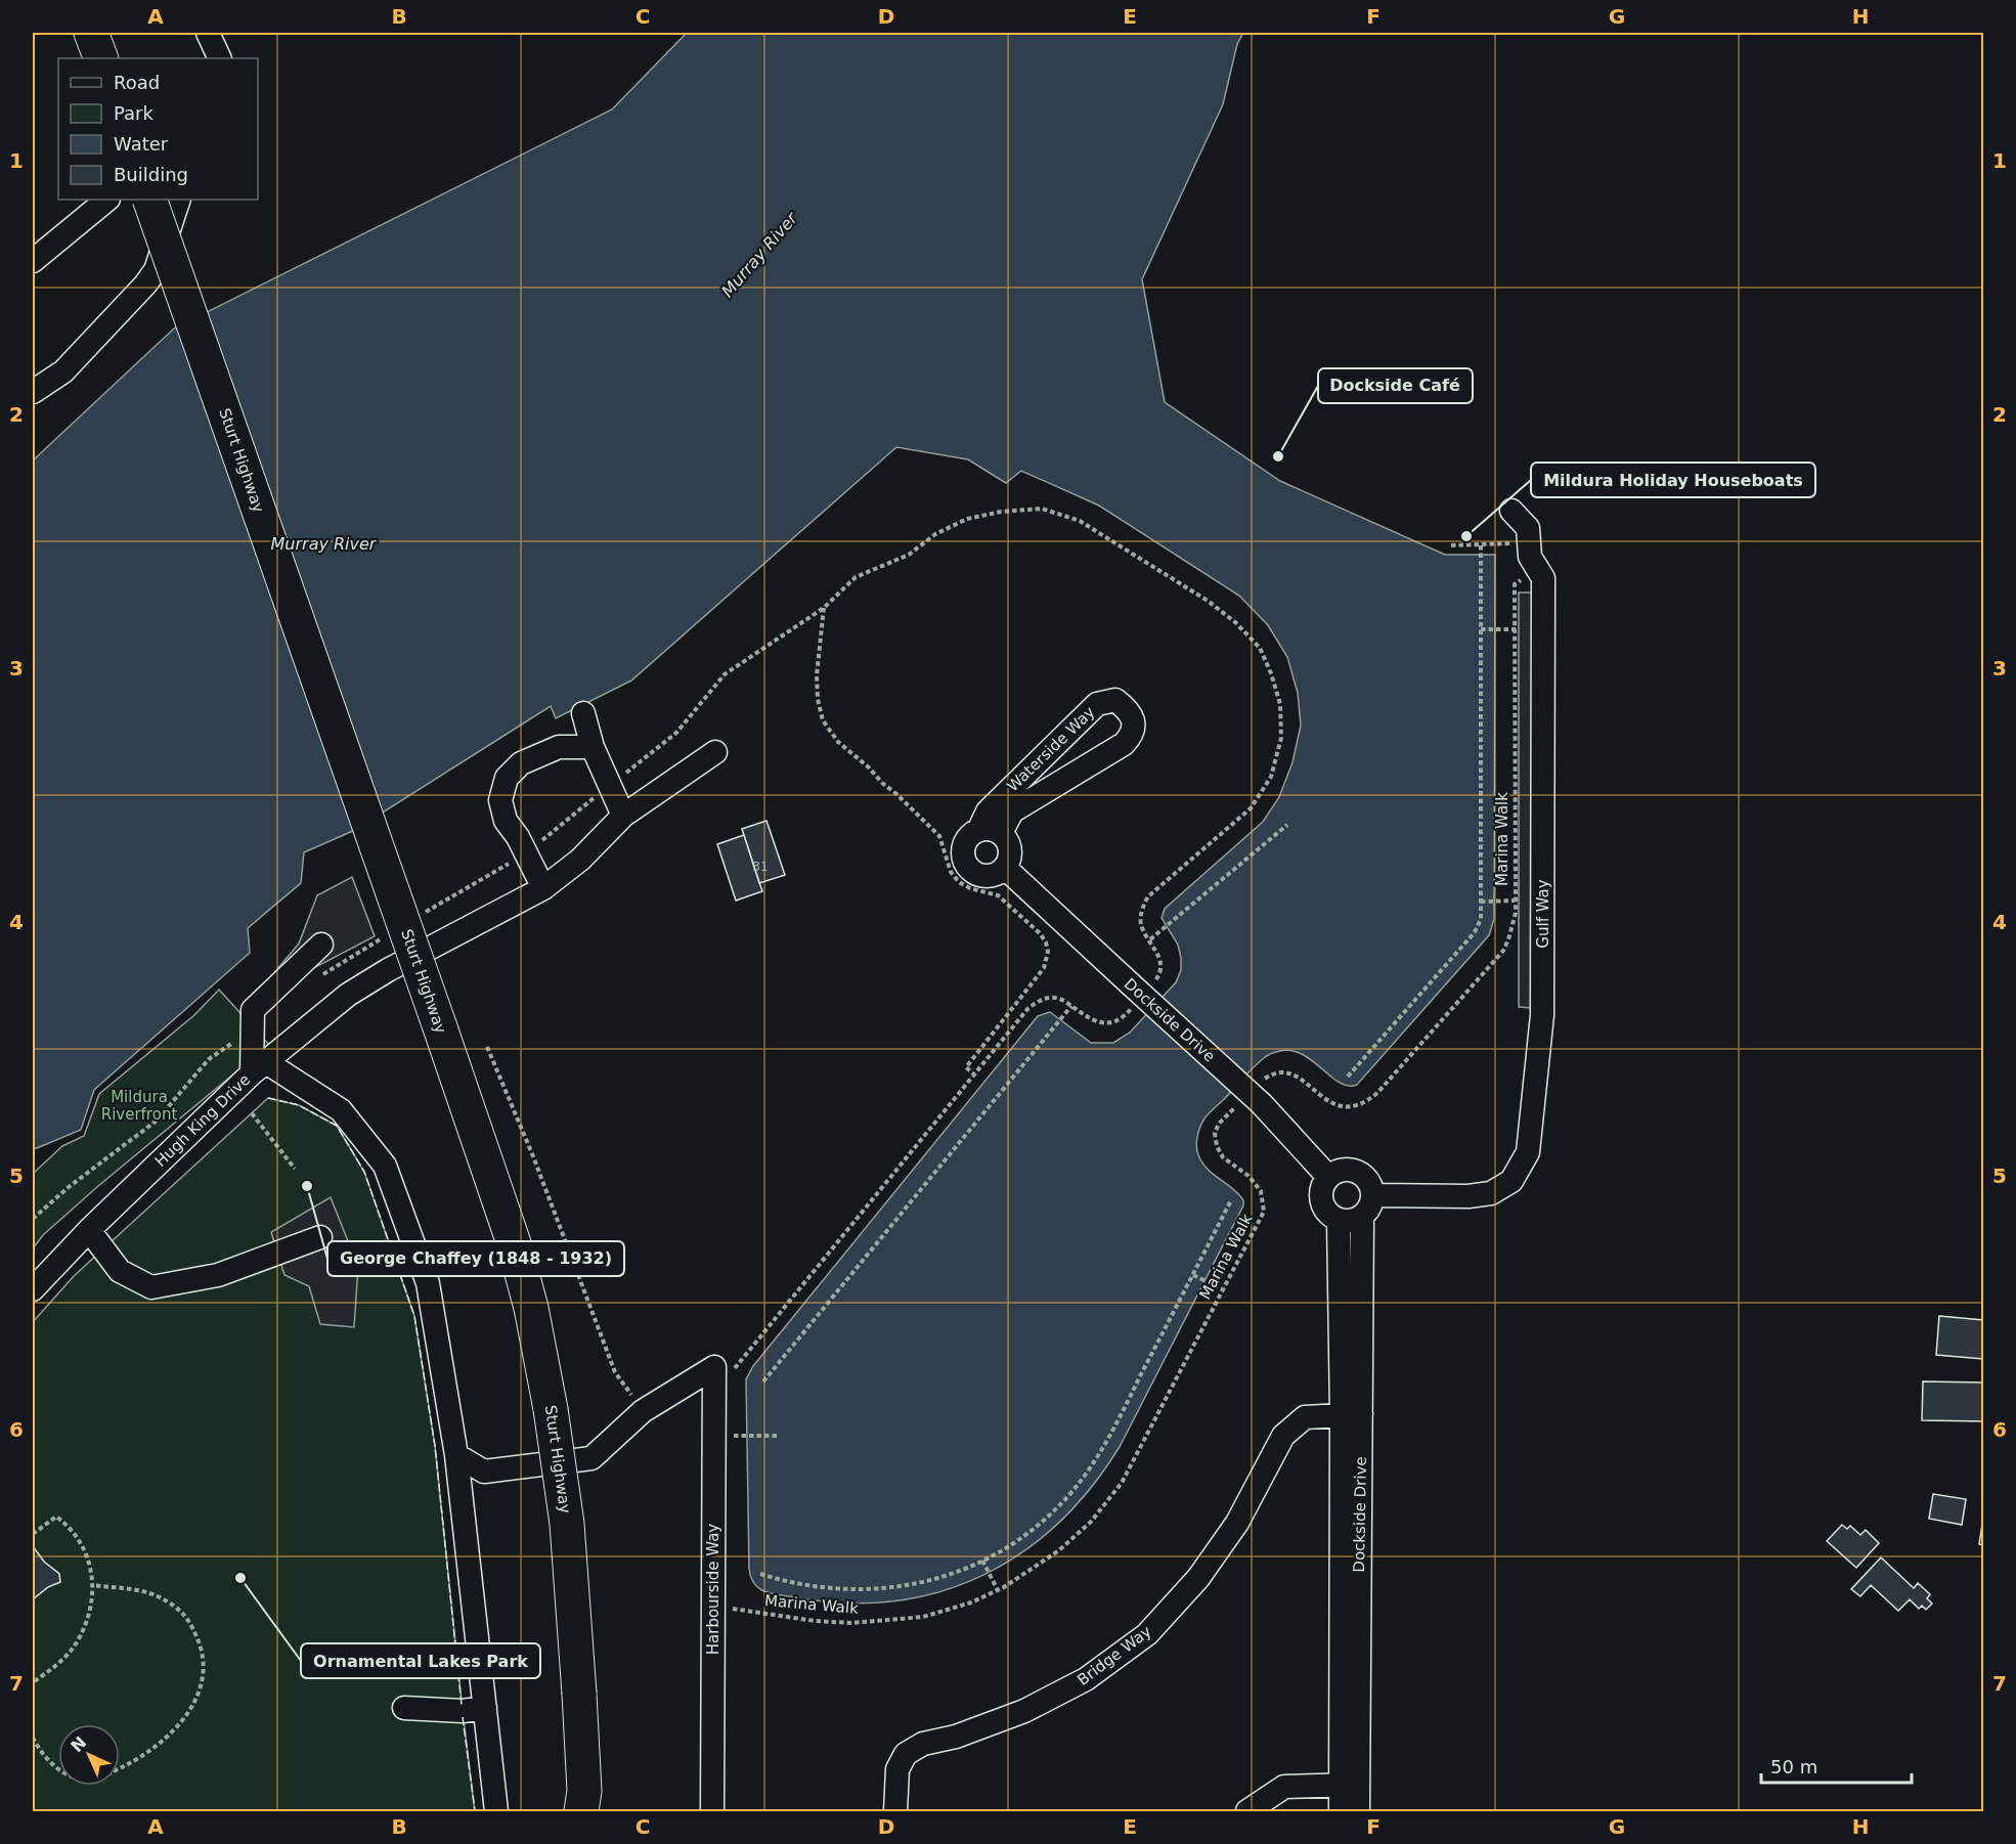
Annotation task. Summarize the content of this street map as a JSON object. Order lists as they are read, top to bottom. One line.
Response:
{"streets":{"highway":["Sturt Highway"],"street":["Waterside Way","Gulf Way","Dockside Drive","Hugh King Drive","Harbourside Way","Bridge Way"],"path":["Marina Walk"]},"crossings":[["Waterside Way","Dockside Drive"],["Marina Walk","Gulf Way"],["Gulf Way","Dockside Drive"],["Dockside Drive","Bridge Way"]],"water":["Murray River"],"parks":["Mildura Riverfront"],"places":["Dockside Café","Mildura Holiday Houseboats","George Chaffey (1848 - 1932)","Ornamental Lakes Park"],"house_numbers":["31"],"legend":["Road","Park","Water","Building"],"scale_bar":"50 m","north":"top left","grid":{"columns":["A","B","C","D","E","F","G","H"],"rows":["1","2","3","4","5","6","7"]}}
